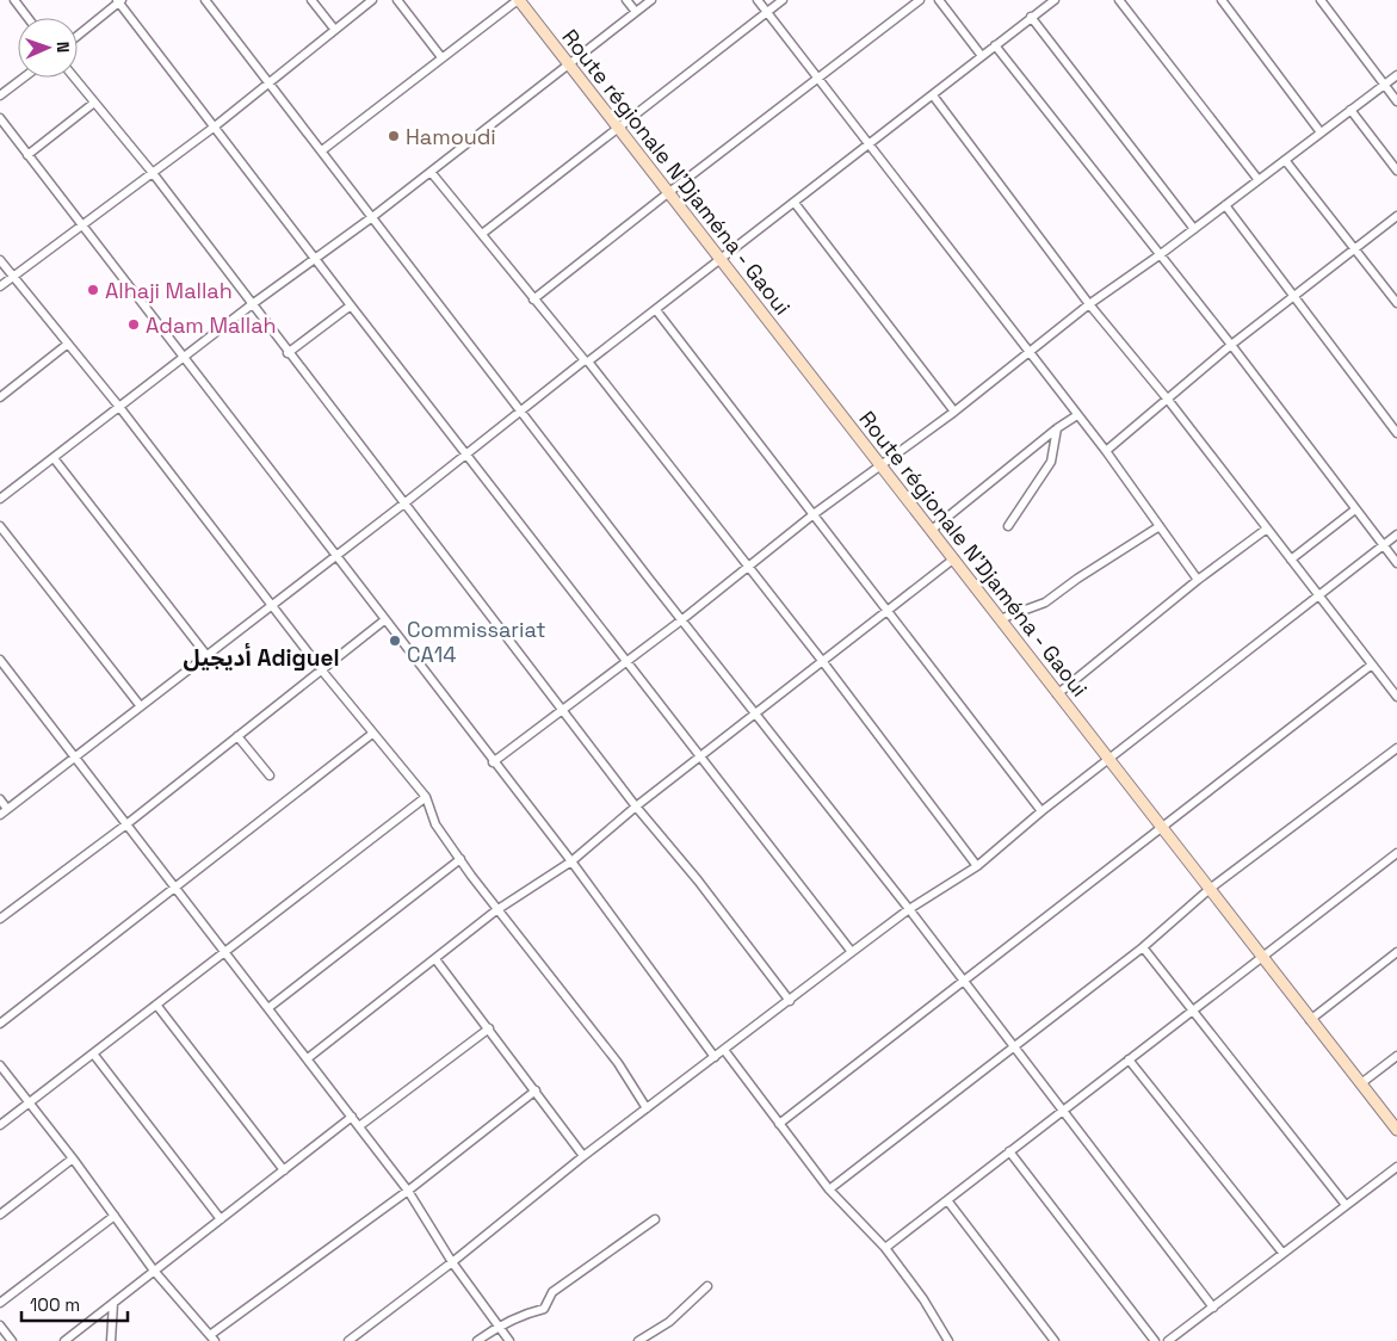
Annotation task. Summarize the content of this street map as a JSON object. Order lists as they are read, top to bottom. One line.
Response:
{"streets":{"street":["Route régionale N'Djaména - Gaoui"]},"districts":["أديجيل Adiguel"],"places":["Hamoudi","Alhaji Mallah","Adam Mallah","Commissariat CA14"],"scale_bar":"100 m","north":"right"}
